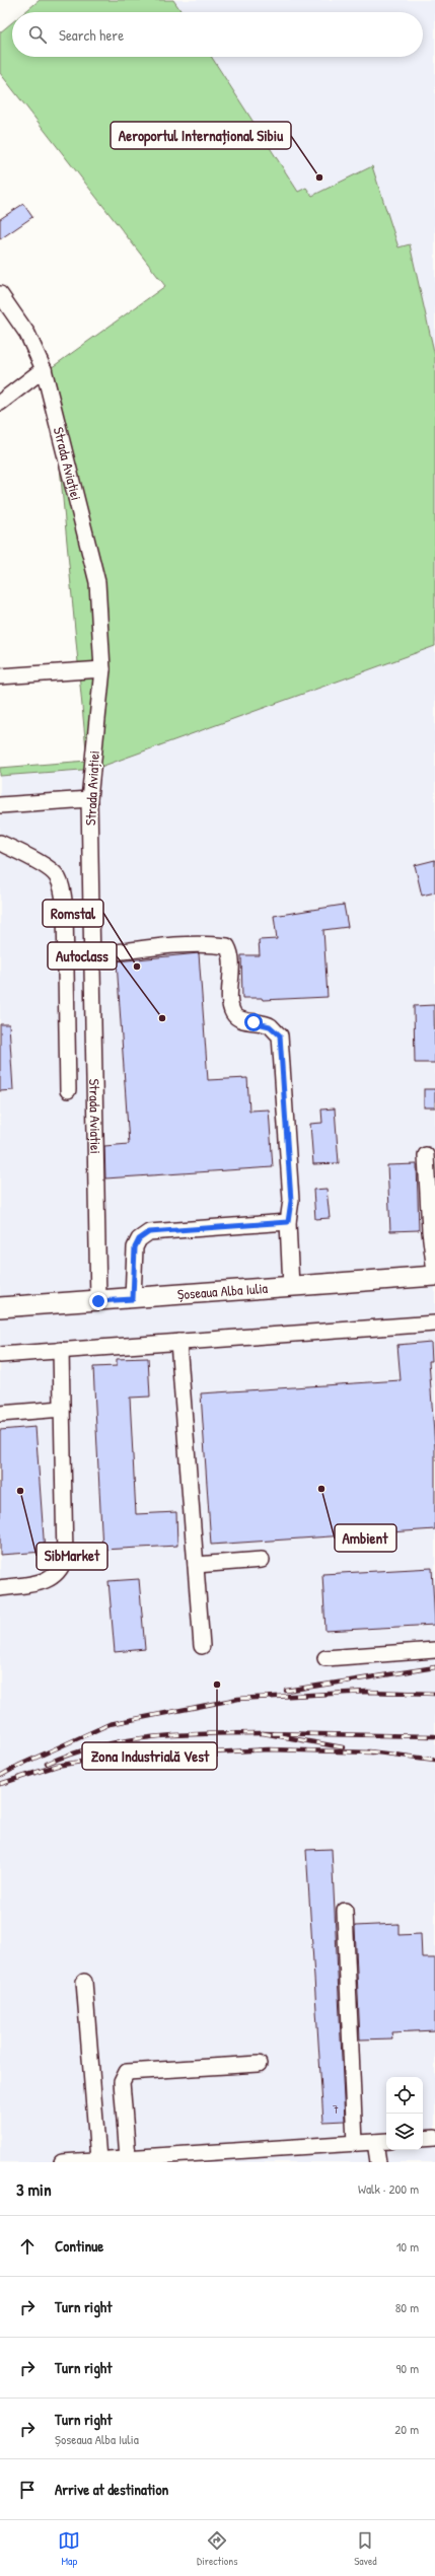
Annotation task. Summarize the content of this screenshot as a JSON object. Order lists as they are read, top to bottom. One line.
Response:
{"streets":{"main road":["Șoseaua Alba Iulia"],"street":["Strada Aviației"]},"crossings":[["Strada Aviației","Șoseaua Alba Iulia"]],"places":["Aeroportul Internațional Sibiu","Romstal","Autoclass","Ambient","SibMarket","Zona Industrială Vest"],"house_numbers":["7"],"page":{"search":"Search here","heading":["3 min","Walk · 200 m"],"list":[["Continue","10 m"],["Turn right","80 m"],["Turn right","90 m"],["Turn right","Șoseaua Alba Iulia","20 m"],"Arrive at destination"],"nav":["Map","Directions","Saved"]}}
